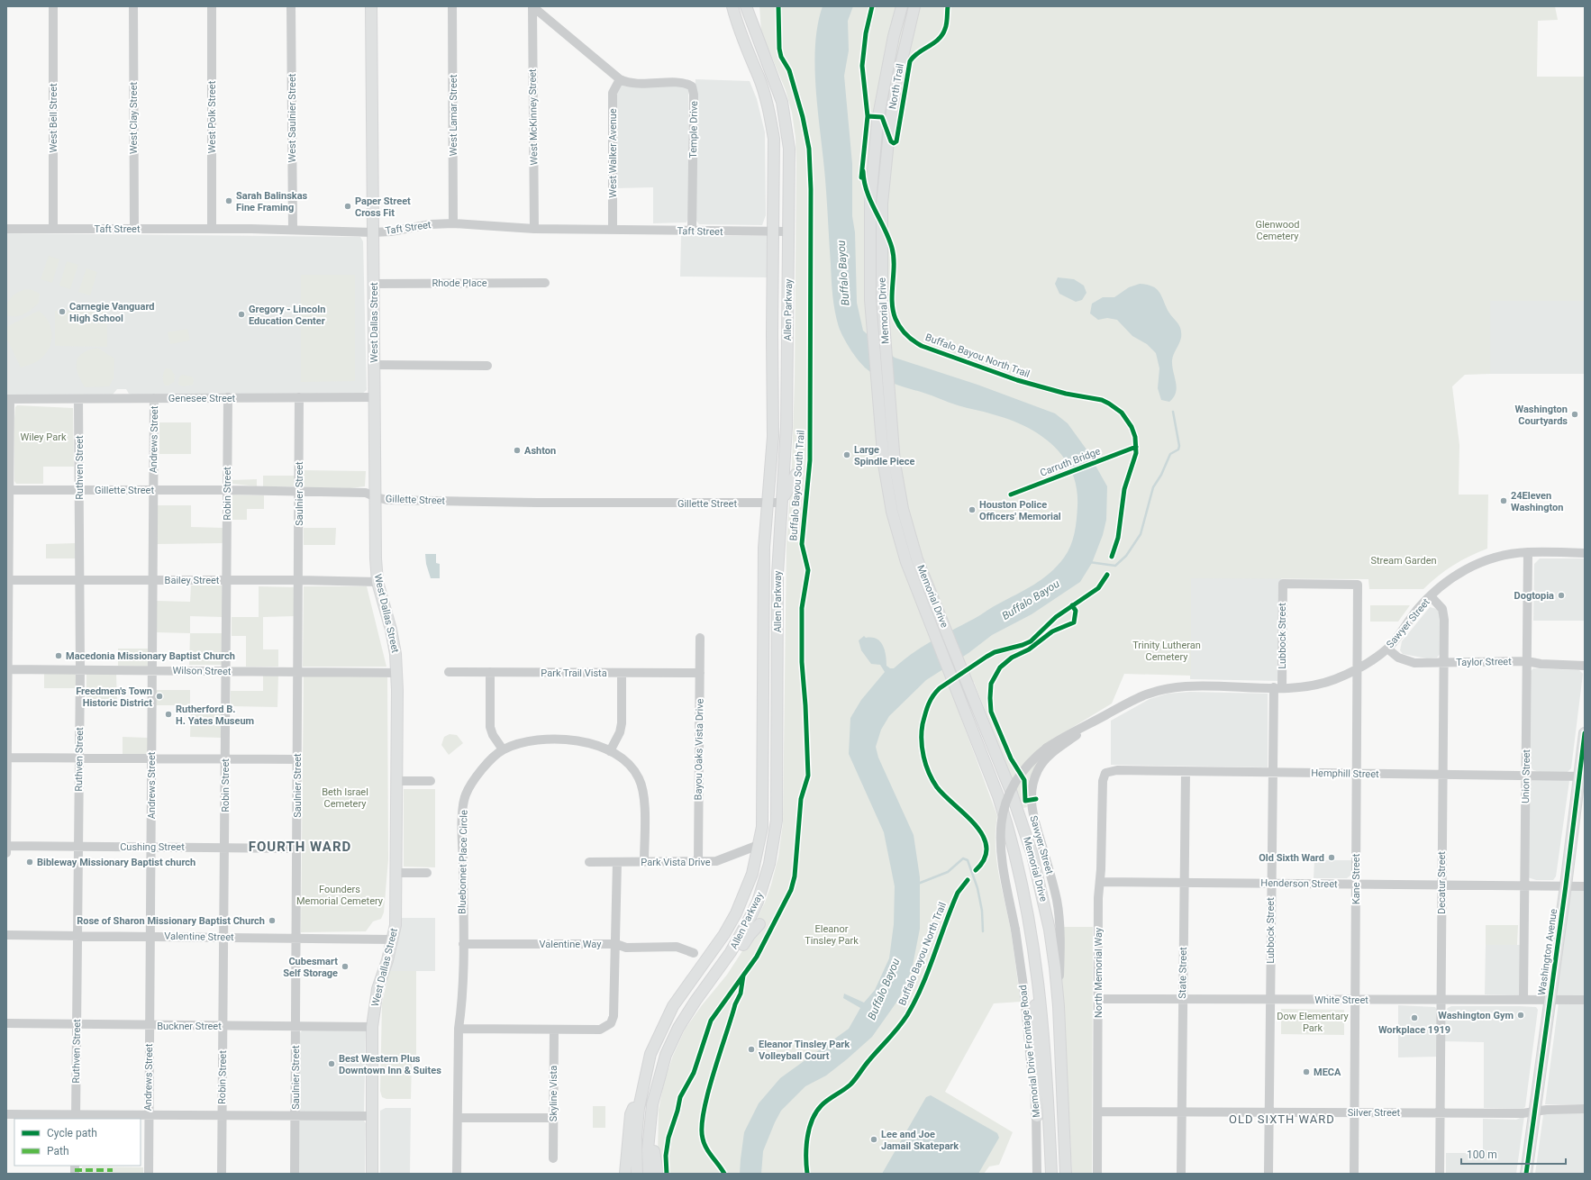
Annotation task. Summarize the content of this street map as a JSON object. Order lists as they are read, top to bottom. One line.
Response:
{"streets":{"main road":["Allen Parkway","Memorial Drive","West Dallas Street","Washington Avenue"],"street":["West Lamar Street","West Polk Street","West McKinney Street","West Bell Street","West Clay Street","West Saulnier Street","Temple Drive","West Walker Avenue","Taft Street","Rhode Place","Genesee Street","Andrews Street","Ruthven Street","Gillette Street","Robin Street","Saulnier Street","Bailey Street","Sawyer Street","Lubbock Street","Taylor Street","Wilson Street","Park Trail Vista","Bayou Oaks Vista Drive","Hemphill Street","Union Street","Cushing Street","Bluebonnet Place Circle","Park Vista Drive","Kane Street","Decatur Street","Henderson Street","Valentine Street","Valentine Way","North Memorial Way","State Street","White Street","Buckner Street","Memorial Drive Frontage Road","Skyline Vista","Silver Street"],"cycle path":["North Trail","Buffalo Bayou North Trail","Carruth Bridge","Buffalo Bayou South Trail"]},"crossings":[["West Lamar Street","Taft Street"],["West Polk Street","Taft Street"],["West McKinney Street","Temple Drive"],["West McKinney Street","Taft Street"],["West Bell Street","Taft Street"],["West Clay Street","Taft Street"],["West Saulnier Street","Taft Street"],["Temple Drive","West Walker Avenue"],["Temple Drive","Taft Street"],["West Walker Avenue","Taft Street"],["Taft Street","Allen Parkway"],["Taft Street","West Dallas Street"],["Rhode Place","West Dallas Street"],["Allen Parkway","Gillette Street"],["Allen Parkway","Park Vista Drive"],["Memorial Drive","Sawyer Street"],["West Dallas Street","Genesee Street"],["West Dallas Street","Gillette Street"],["West Dallas Street","Bailey Street"],["West Dallas Street","Wilson Street"],["West Dallas Street","Valentine Street"],["West Dallas Street","Buckner Street"],["Genesee Street","Andrews Street"],["Genesee Street","Ruthven Street"],["Genesee Street","Robin Street"],["Genesee Street","Saulnier Street"],["Andrews Street","Gillette Street"],["Andrews Street","Bailey Street"],["Andrews Street","Wilson Street"],["Andrews Street","Cushing Street"],["Andrews Street","Valentine Street"],["Andrews Street","Buckner Street"],["Ruthven Street","Gillette Street"],["Ruthven Street","Bailey Street"],["Ruthven Street","Wilson Street"],["Ruthven Street","Cushing Street"],["Ruthven Street","Valentine Street"],["Ruthven Street","Buckner Street"],["Gillette Street","Robin Street"],["Gillette Street","Saulnier Street"],["Robin Street","Bailey Street"],["Robin Street","Wilson Street"],["Robin Street","Cushing Street"],["Robin Street","Valentine Street"],["Robin Street","Buckner Street"],["Saulnier Street","Bailey Street"],["Saulnier Street","Wilson Street"],["Saulnier Street","Cushing Street"],["Saulnier Street","Valentine Street"],["Saulnier Street","Buckner Street"],["Sawyer Street","Lubbock Street"],["Sawyer Street","Taylor Street"],["Sawyer Street","Union Street"],["Sawyer Street","Kane Street"],["Sawyer Street","Decatur Street"],["Sawyer Street","Memorial Drive Frontage Road"],["Lubbock Street","Hemphill Street"],["Lubbock Street","Kane Street"],["Lubbock Street","Henderson Street"],["Lubbock Street","White Street"],["Lubbock Street","Silver Street"],["Taylor Street","Union Street"],["Taylor Street","Decatur Street"],["Park Trail Vista","Bayou Oaks Vista Drive"],["Bayou Oaks Vista Drive","Park Vista Drive"],["Hemphill Street","Union Street"],["Hemphill Street","Kane Street"],["Hemphill Street","Decatur Street"],["Hemphill Street","Washington Avenue"],["Hemphill Street","North Memorial Way"],["Hemphill Street","State Street"],["Union Street","Henderson Street"],["Union Street","White Street"],["Bluebonnet Place Circle","Park Vista Drive"],["Bluebonnet Place Circle","Valentine Way"],["Kane Street","Henderson Street"],["Kane Street","White Street"],["Kane Street","Silver Street"],["Decatur Street","Henderson Street"],["Decatur Street","White Street"],["Decatur Street","Silver Street"],["Henderson Street","Washington Avenue"],["Henderson Street","North Memorial Way"],["Henderson Street","State Street"],["Washington Avenue","White Street"],["Washington Avenue","Silver Street"],["North Memorial Way","White Street"],["North Memorial Way","Silver Street"],["State Street","White Street"],["State Street","Silver Street"]],"districts":["FOURTH WARD","OLD SIXTH WARD"],"water":["Buffalo Bayou"],"parks":["Glenwood Cemetery","Wiley Park","Stream Garden","Trinity Lutheran Cemetery","Beth Israel Cemetery","Founders Memorial Cemetery","Eleanor Tinsley Park","Dow Elementary Park"],"places":["Sarah Balinskas Fine Framing","Paper Street Cross Fit","Carnegie Vanguard High School","Gregory - Lincoln Education Center","Washington Courtyards","Ashton","Large Spindle Piece","24Eleven Washington","Houston Police Officers' Memorial","Dogtopia","Macedonia Missionary Baptist Church","Freedmen's Town Historic District","Rutherford B. H. Yates Museum","Old Sixth Ward","Bibleway Missionary Baptist church","Rose of Sharon Missionary Baptist Church","Cubesmart Self Storage","Washington Gym","Workplace 1919","Eleanor Tinsley Park Volleyball Court","Best Western Plus Downtown Inn & Suites","MECA","Lee and Joe Jamail Skatepark"],"legend":["Cycle path","Path"],"scale_bar":"100 m"}
